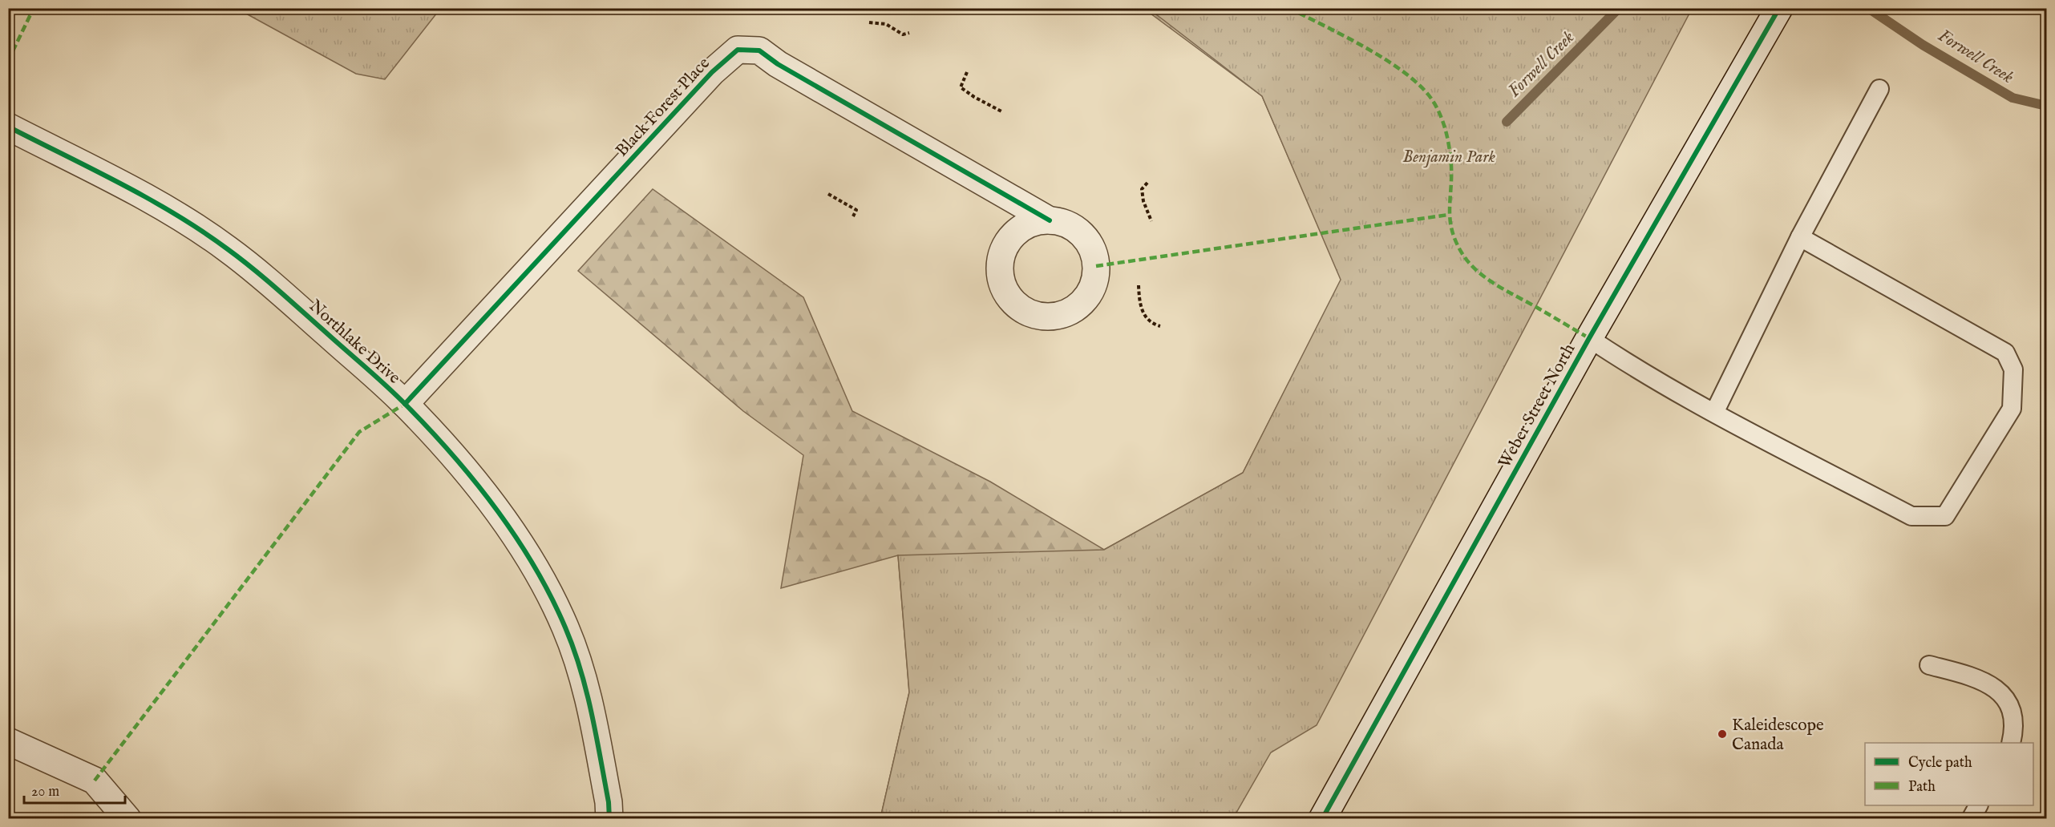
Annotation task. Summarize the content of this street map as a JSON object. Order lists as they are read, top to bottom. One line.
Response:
{"streets":{"street":["Black Forest Place","Northlake Drive","Weber Street North"]},"crossings":[["Black Forest Place","Northlake Drive"]],"water":["Forwell Creek"],"parks":["Benjamin Park"],"places":["Kaleidescope Canada"],"legend":["Cycle path","Path"],"scale_bar":"20 m"}
